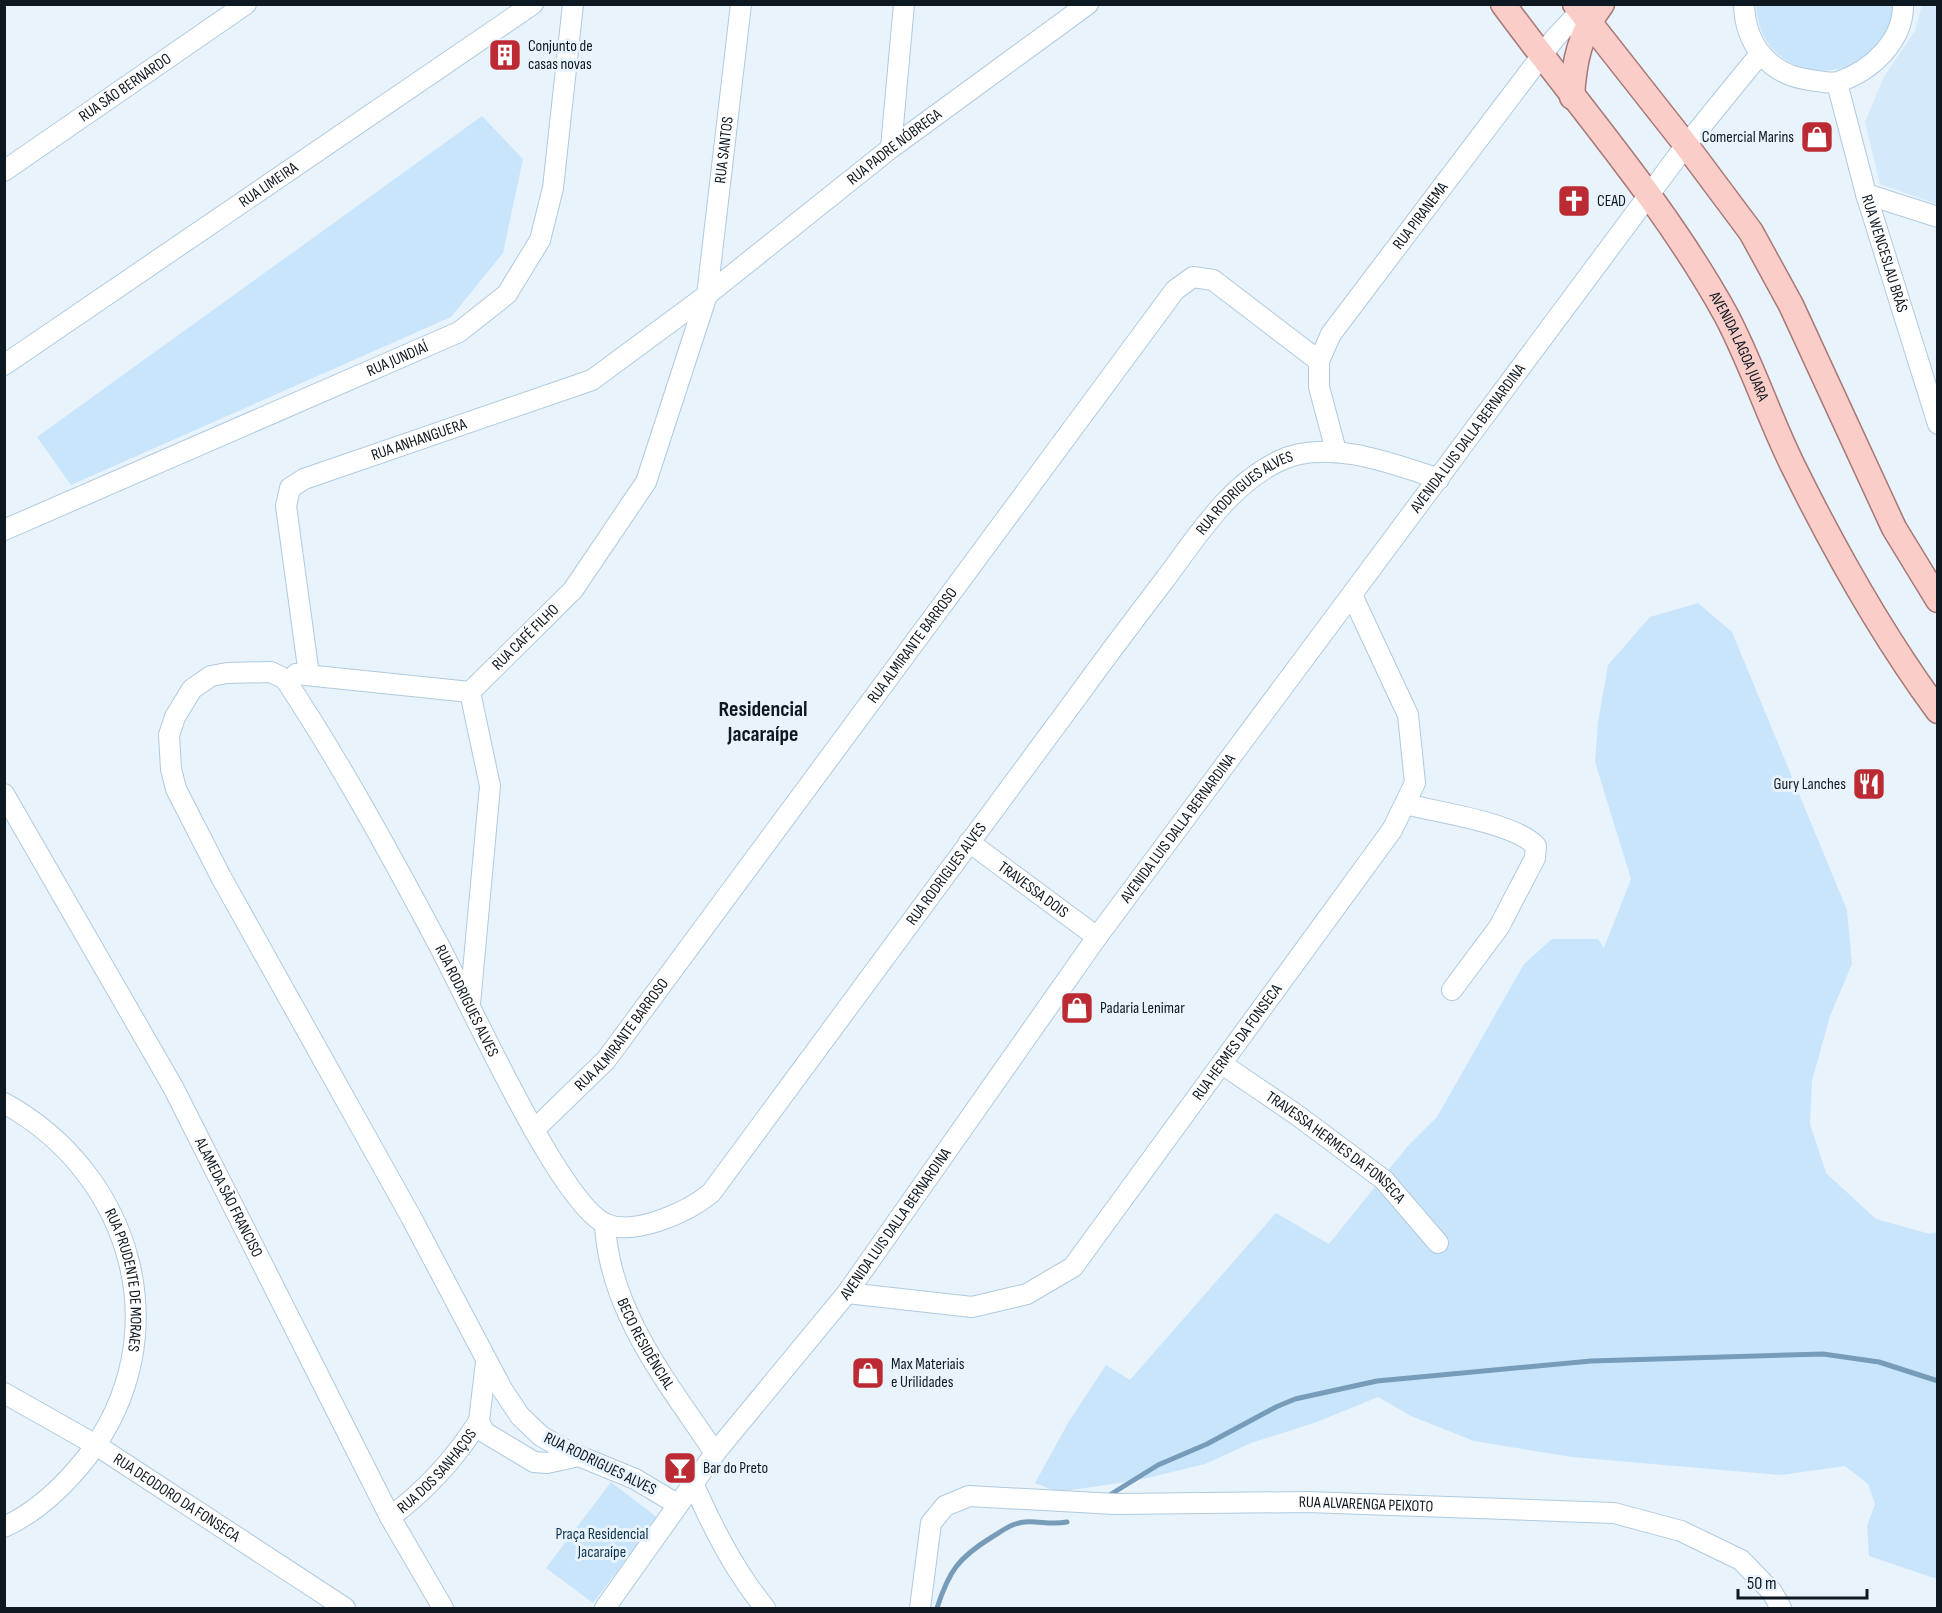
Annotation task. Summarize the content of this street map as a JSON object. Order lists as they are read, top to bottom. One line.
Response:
{"streets":{"main road":["AVENIDA LAGOA JUARA"],"street":["RUA SÃO BERNARDO","RUA PADRE NÓBREGA","RUA SANTOS","RUA LIMEIRA","RUA PIRANEMA","RUA WENCESLAU BRÁS","RUA JUNDIAÍ","AVENIDA LUIS DALLA BERNARDINA","RUA ANHANGUERA","RUA RODRIGUES ALVES","RUA CAFÉ FILHO","RUA ALMIRANTE BARROSO","TRAVESSA DOIS","RUA HERMES DA FONSECA","TRAVESSA HERMES DA FONSECA","ALAMEDA SÃO FRANCISO","RUA PRUDENTE DE MORAES","BECO RESIDÊNCIAL","RUA DOS SANHAÇOS","RUA DEODORO DA FONSECA","RUA ALVARENGA PEIXOTO"]},"crossings":[["RUA PADRE NÓBREGA","RUA SANTOS"],["RUA PADRE NÓBREGA","RUA ANHANGUERA"],["RUA PADRE NÓBREGA","RUA CAFÉ FILHO"],["RUA SANTOS","RUA ANHANGUERA"],["RUA SANTOS","RUA CAFÉ FILHO"],["RUA PIRANEMA","AVENIDA LAGOA JUARA"],["RUA PIRANEMA","RUA RODRIGUES ALVES"],["RUA PIRANEMA","RUA ALMIRANTE BARROSO"],["AVENIDA LAGOA JUARA","AVENIDA LUIS DALLA BERNARDINA"],["AVENIDA LUIS DALLA BERNARDINA","RUA RODRIGUES ALVES"],["AVENIDA LUIS DALLA BERNARDINA","TRAVESSA DOIS"],["AVENIDA LUIS DALLA BERNARDINA","RUA HERMES DA FONSECA"],["AVENIDA LUIS DALLA BERNARDINA","BECO RESIDÊNCIAL"],["RUA ANHANGUERA","RUA CAFÉ FILHO"],["RUA RODRIGUES ALVES","RUA ALMIRANTE BARROSO"],["RUA RODRIGUES ALVES","TRAVESSA DOIS"],["RUA RODRIGUES ALVES","BECO RESIDÊNCIAL"],["RUA RODRIGUES ALVES","RUA DOS SANHAÇOS"],["RUA HERMES DA FONSECA","TRAVESSA HERMES DA FONSECA"],["ALAMEDA SÃO FRANCISO","RUA DOS SANHAÇOS"],["RUA PRUDENTE DE MORAES","RUA DEODORO DA FONSECA"]],"districts":["Residencial Jacaraípe"],"parks":["Praça Residencial Jacaraípe"],"places":{"building":["Conjunto de casas novas"],"shop":["Comercial Marins","Padaria Lenimar","Max Materiais e Urilidades"],"church":["CEAD"],"restaurant":["Gury Lanches"],"bar":["Bar do Preto"]},"scale_bar":"50 m"}
